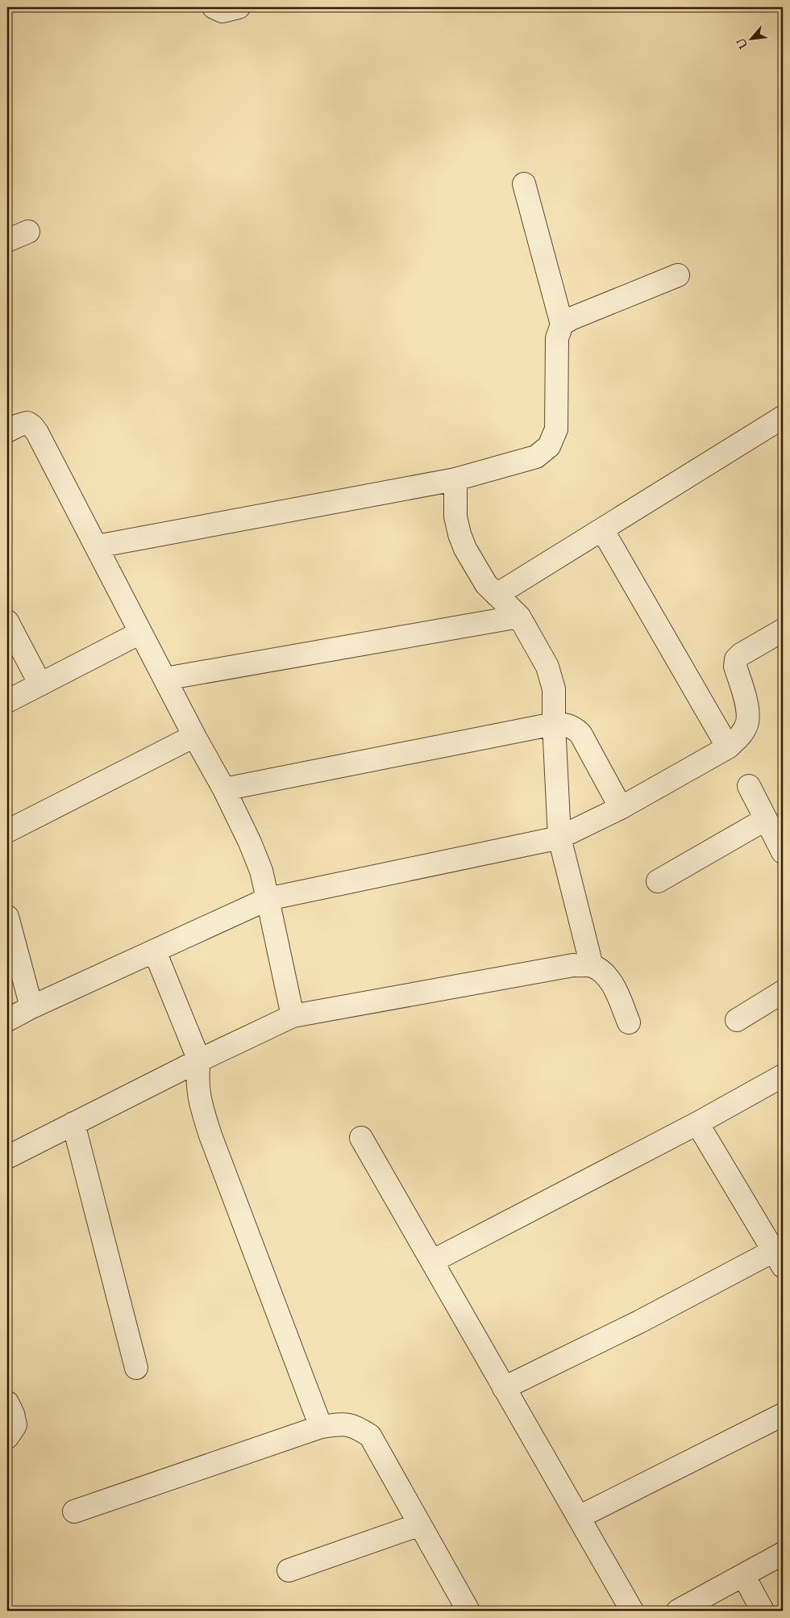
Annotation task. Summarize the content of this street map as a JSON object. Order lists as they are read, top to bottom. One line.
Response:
{"north":"bottom left"}
